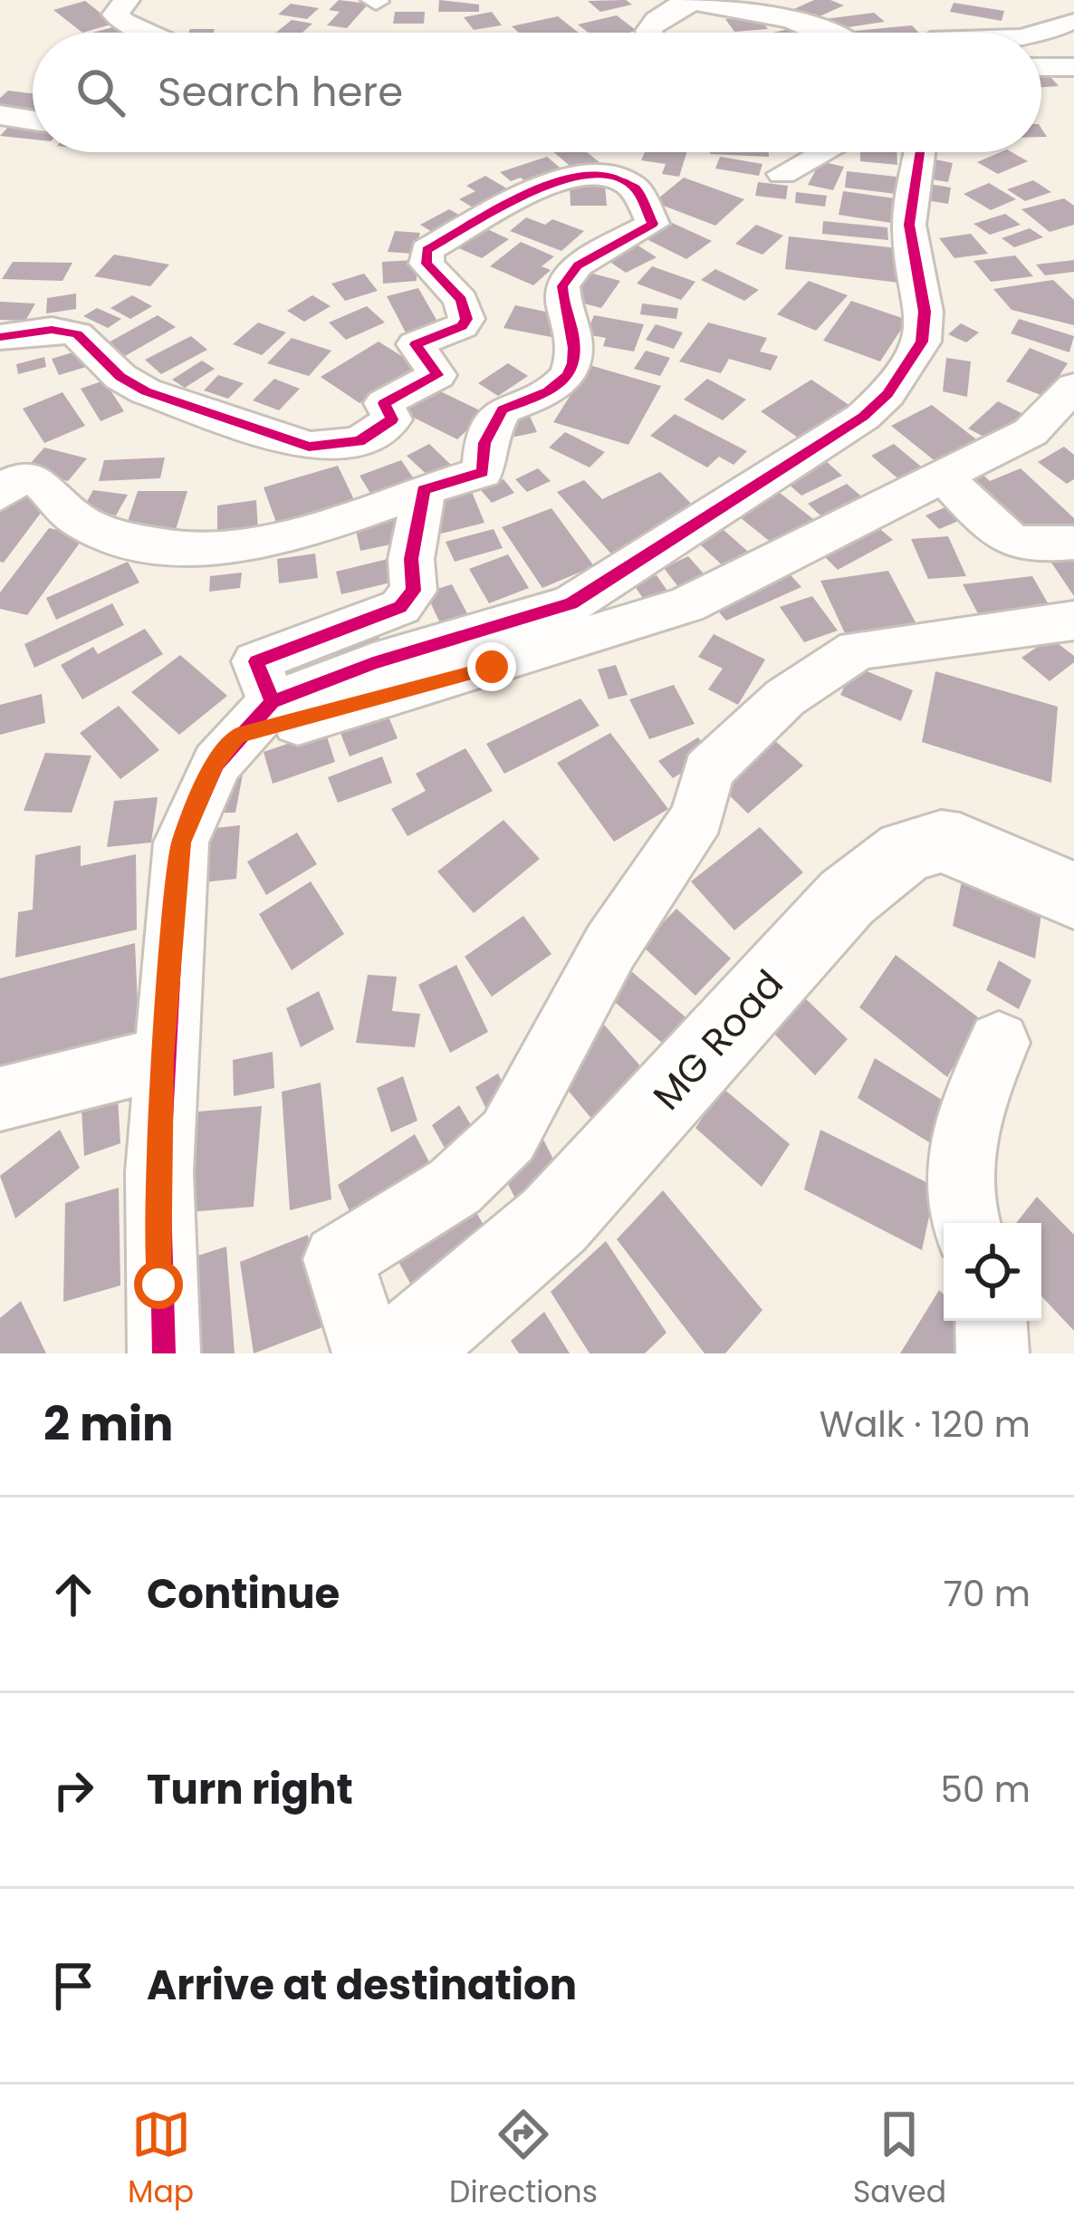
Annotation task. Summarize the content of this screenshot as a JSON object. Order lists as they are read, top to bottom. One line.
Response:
{"streets":{"main road":["MG Road"]},"page":{"search":"Search here","heading":["2 min","Walk · 120 m"],"list":[["Continue","70 m"],["Turn right","50 m"],"Arrive at destination"],"nav":["Map","Directions","Saved"]}}
